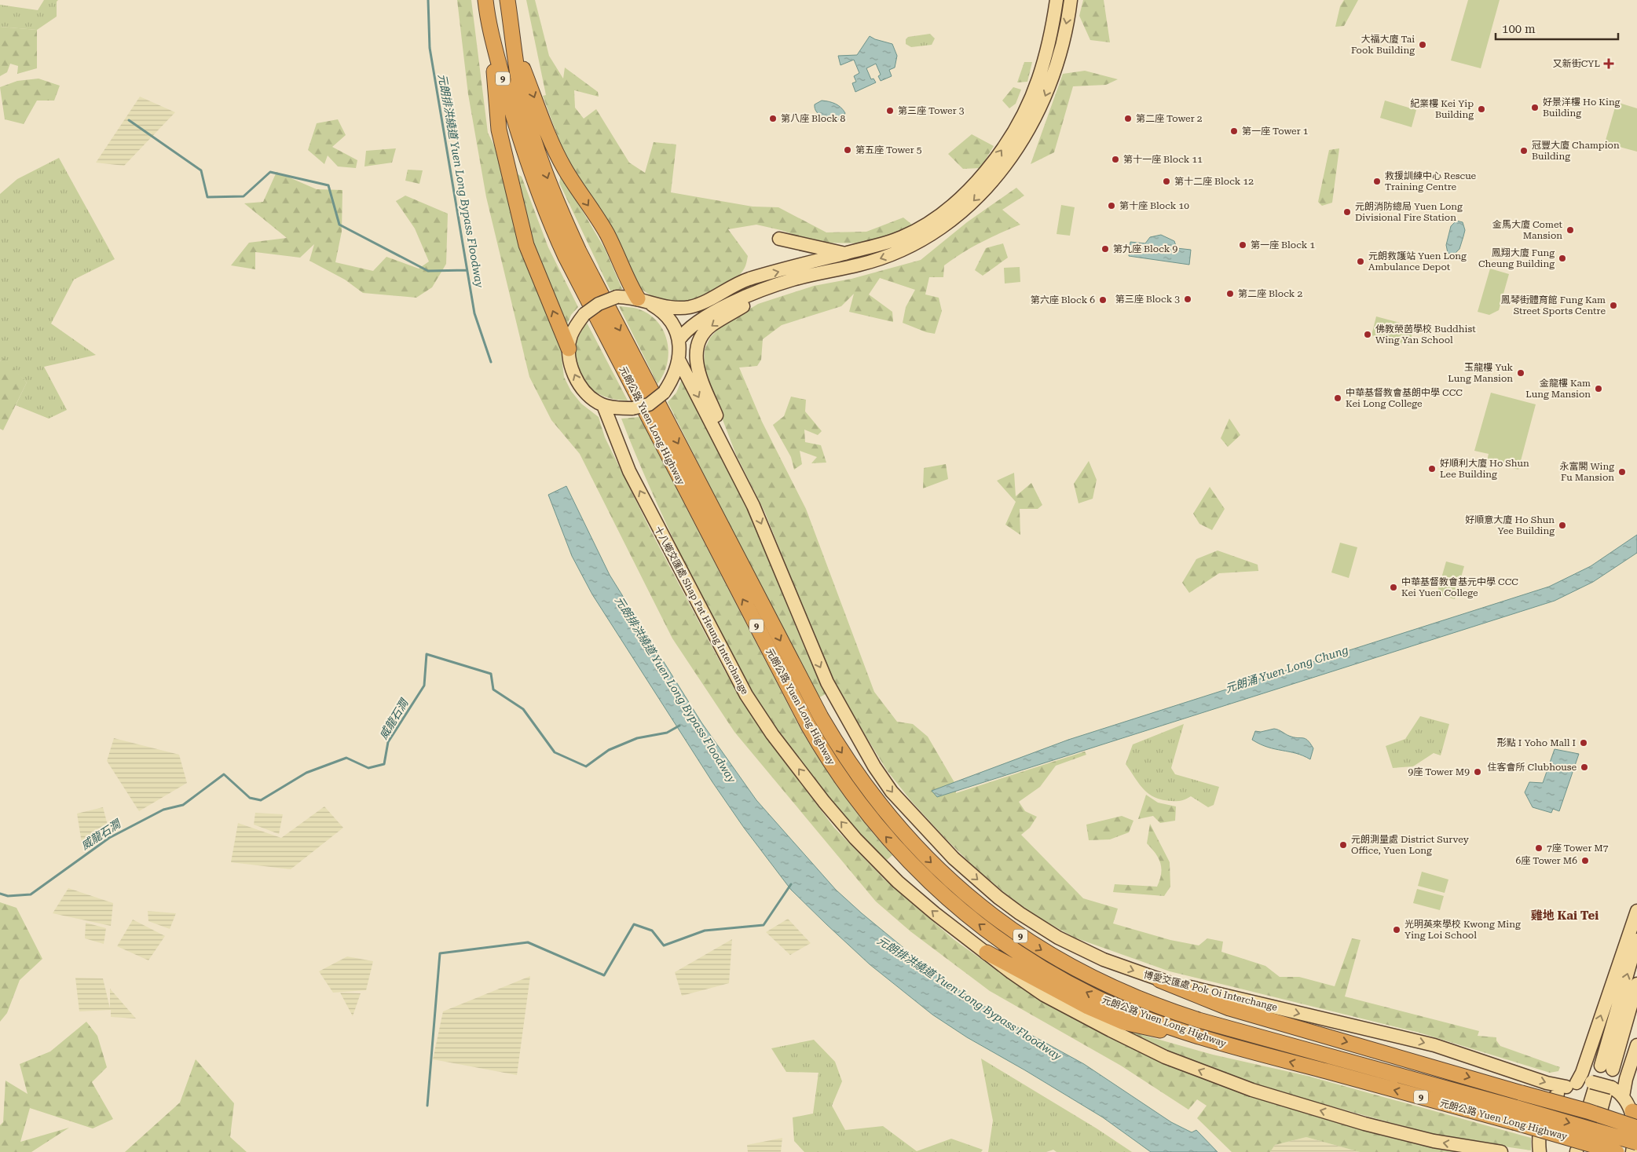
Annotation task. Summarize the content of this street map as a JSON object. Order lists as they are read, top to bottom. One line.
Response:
{"streets":{"highway":["9","元朗公路 Yuen Long Highway"],"main road":["十八鄉交匯處 Shap Pat Heung Interchange","博愛交匯處 Pok Oi Interchange"]},"one_way":["十八鄉交匯處 Shap Pat Heung Interchange"],"districts":["雞地 Kai Tei"],"water":["元朗排洪繞道 Yuen Long Bypass Floodway","元朗涌 Yuen Long Chung","威龍石澗"],"places":{"other":["大福大廈 Tai Fook Building","好景洋樓 Ho King Building","紀業樓 Kei Yip Building","第三座 Tower 3","第八座 Block 8","第二座 Tower 2","第一座 Tower 1","第五座 Tower 5","冠豐大廈 Champion Building","第十一座 Block 11","第十二座 Block 12","救援訓練中心 Rescue Training Centre","第十座 Block 10","元朗消防總局 Yuen Long Divisional Fire Station","金馬大廈 Comet Mansion","第一座 Block 1","第九座 Block 9","鳳翔大廈 Fung Cheung Building","元朗救護站 Yuen Long Ambulance Depot","第二座 Block 2","第三座 Block 3","第六座 Block 6","鳳琴街體育館 Fung Kam Street Sports Centre","佛教榮茵學校 Buddhist Wing Yan School","玉龍樓 Yuk Lung Mansion","金龍樓 Kam Lung Mansion","中華基督教會基朗中學 CCC Kei Long College","好順利大廈 Ho Shun Lee Building","永富閣 Wing Fu Mansion","好順意大廈 Ho Shun Yee Building","中華基督教會基元中學 CCC Kei Yuen College","形點 I Yoho Mall I","住客會所 Clubhouse","9座 Tower M9","元朗測量處 District Survey Office, Yuen Long","7座 Tower M7","6座 Tower M6","光明英來學校 Kwong Ming Ying Loi School"],"health":["又新街CYL"]},"scale_bar":"100 m"}
